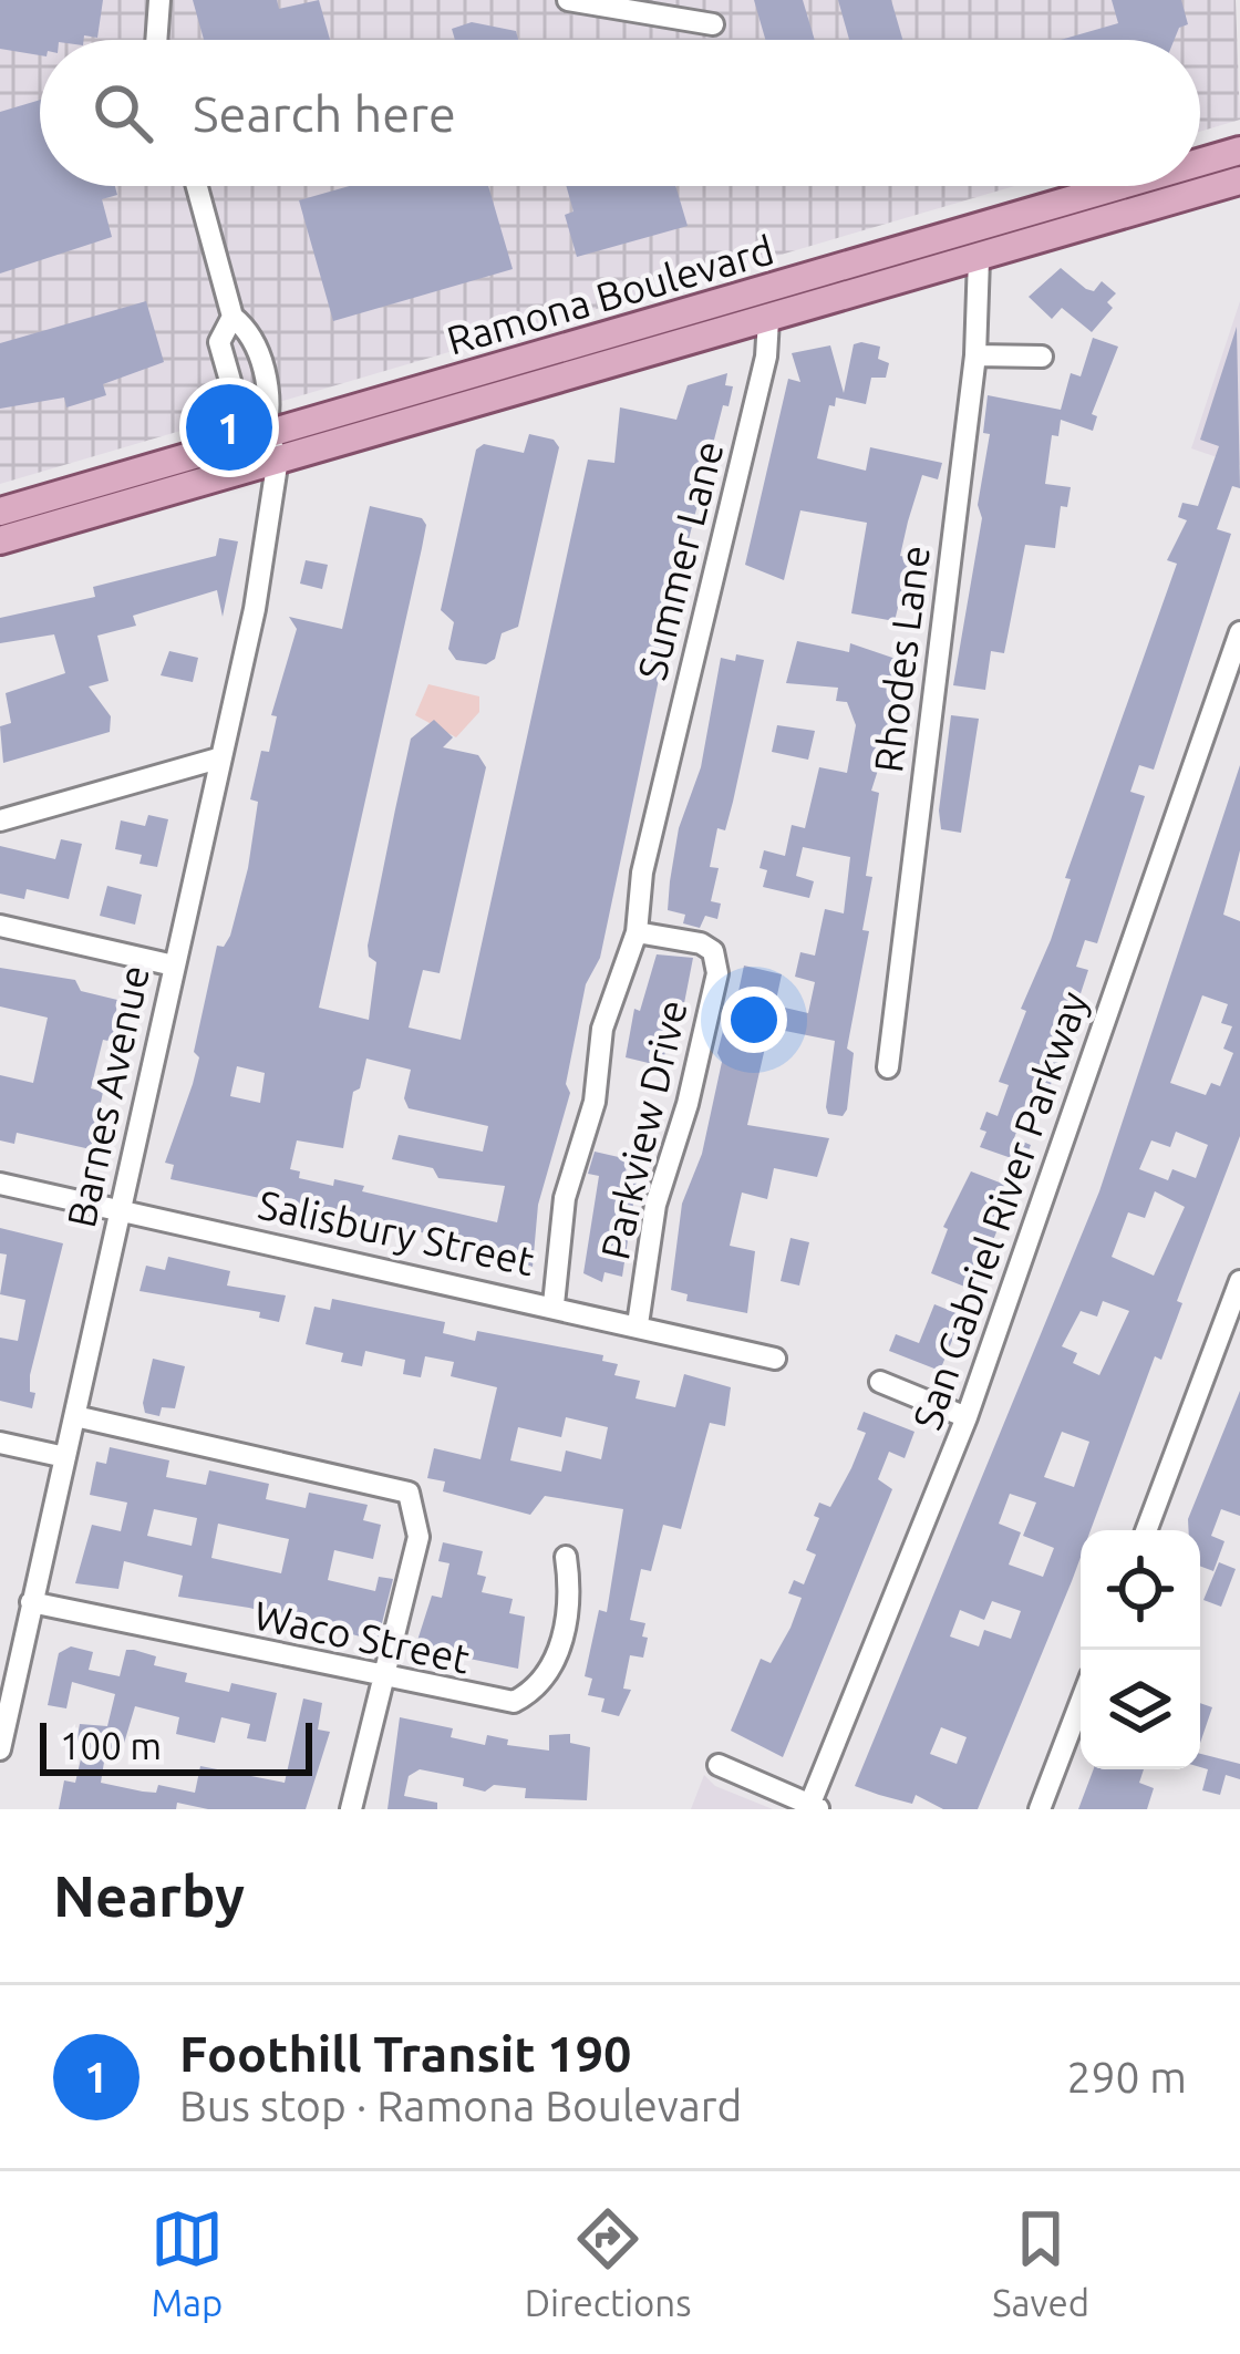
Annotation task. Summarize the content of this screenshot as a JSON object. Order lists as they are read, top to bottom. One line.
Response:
{"streets":{"main road":["Ramona Boulevard"],"street":["Summer Lane","Rhodes Lane","Barnes Avenue","Parkview Drive","San Gabriel River Parkway","Salisbury Street","Waco Street"]},"crossings":[["Ramona Boulevard","Summer Lane"],["Ramona Boulevard","Rhodes Lane"],["Ramona Boulevard","Barnes Avenue"],["Summer Lane","Parkview Drive"],["Barnes Avenue","Salisbury Street"],["Barnes Avenue","Waco Street"],["Parkview Drive","Salisbury Street"]],"scale_bar":"100 m","page":{"search":"Search here","pins":"1","scale":"100 m","heading":"Nearby","list":[{"mark":"1","name":"Foothill Transit 190","note":"Bus stop · Ramona Boulevard","value":"290 m"}],"nav":["Map","Directions","Saved"]}}
